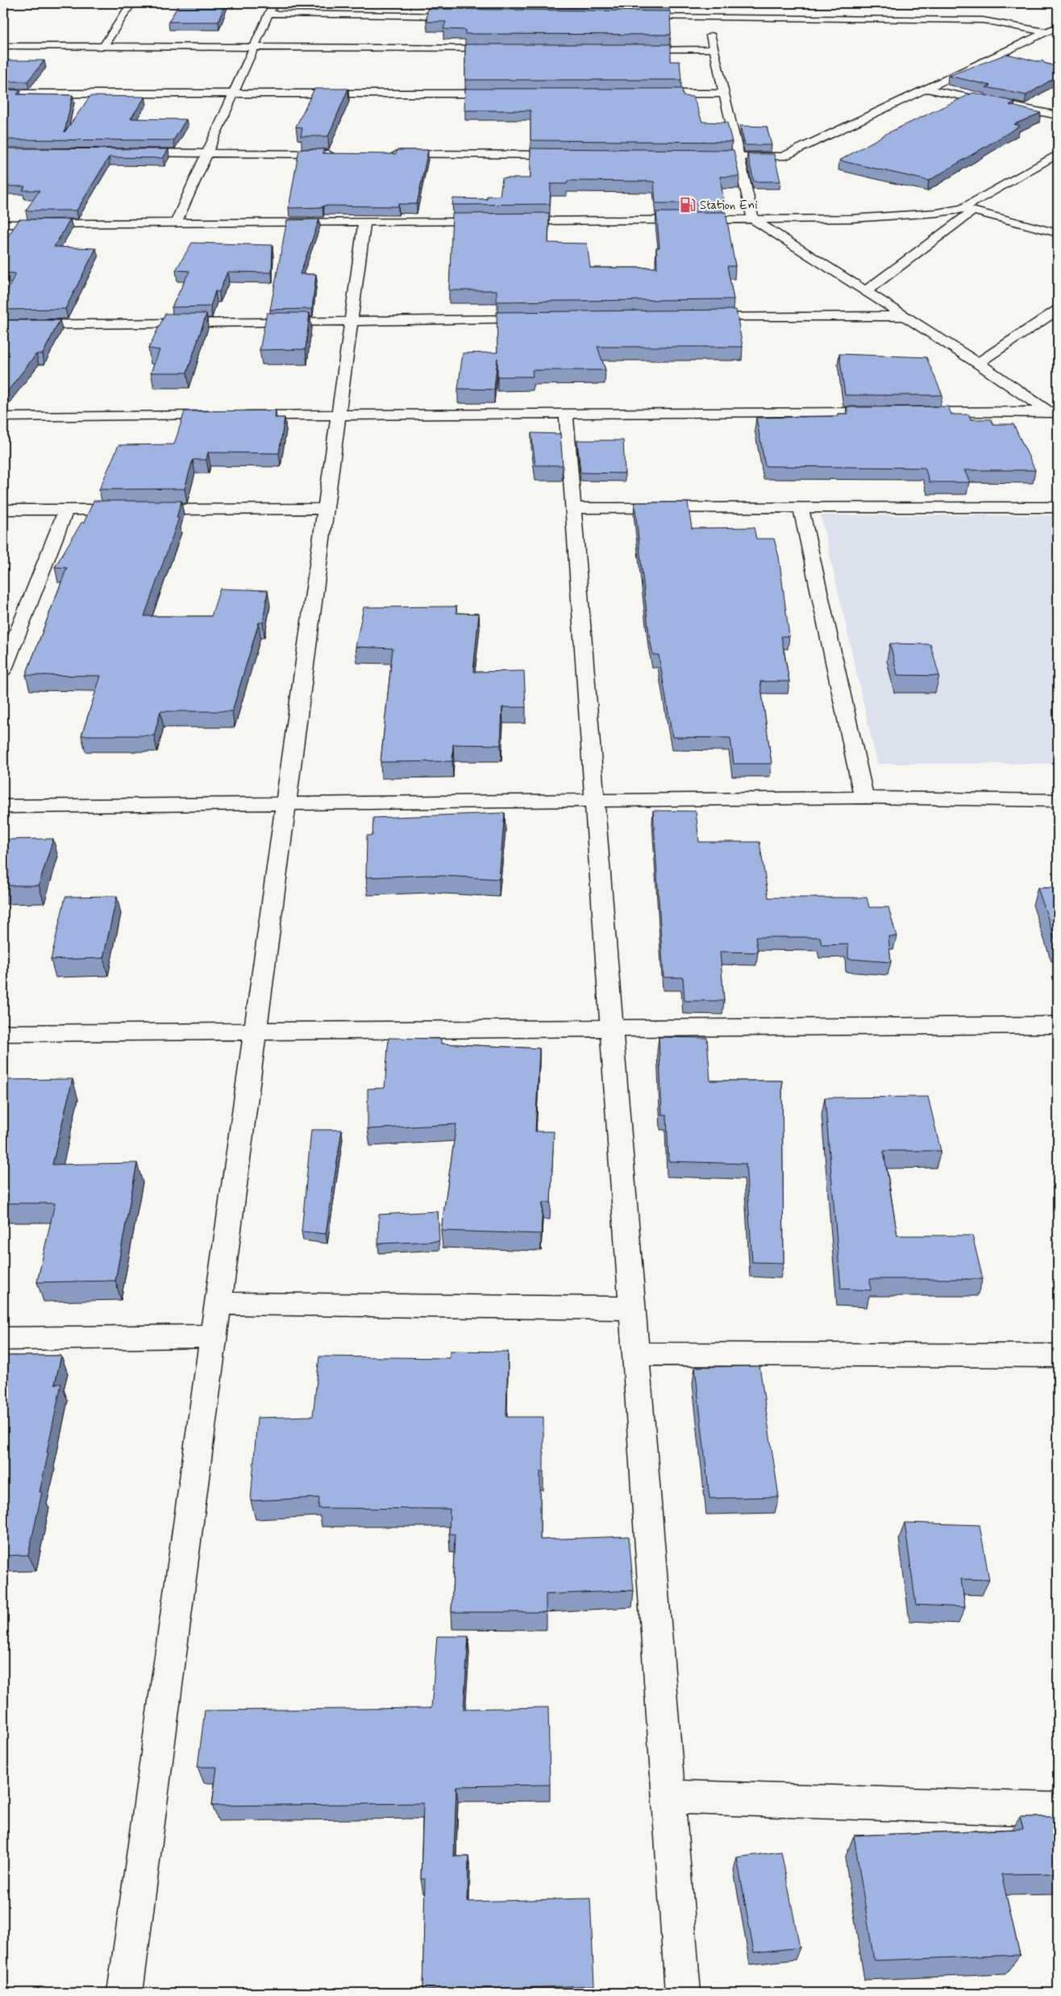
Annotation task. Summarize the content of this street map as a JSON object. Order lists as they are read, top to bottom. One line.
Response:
{"places":{"fuel station":["Station Eni"]}}
